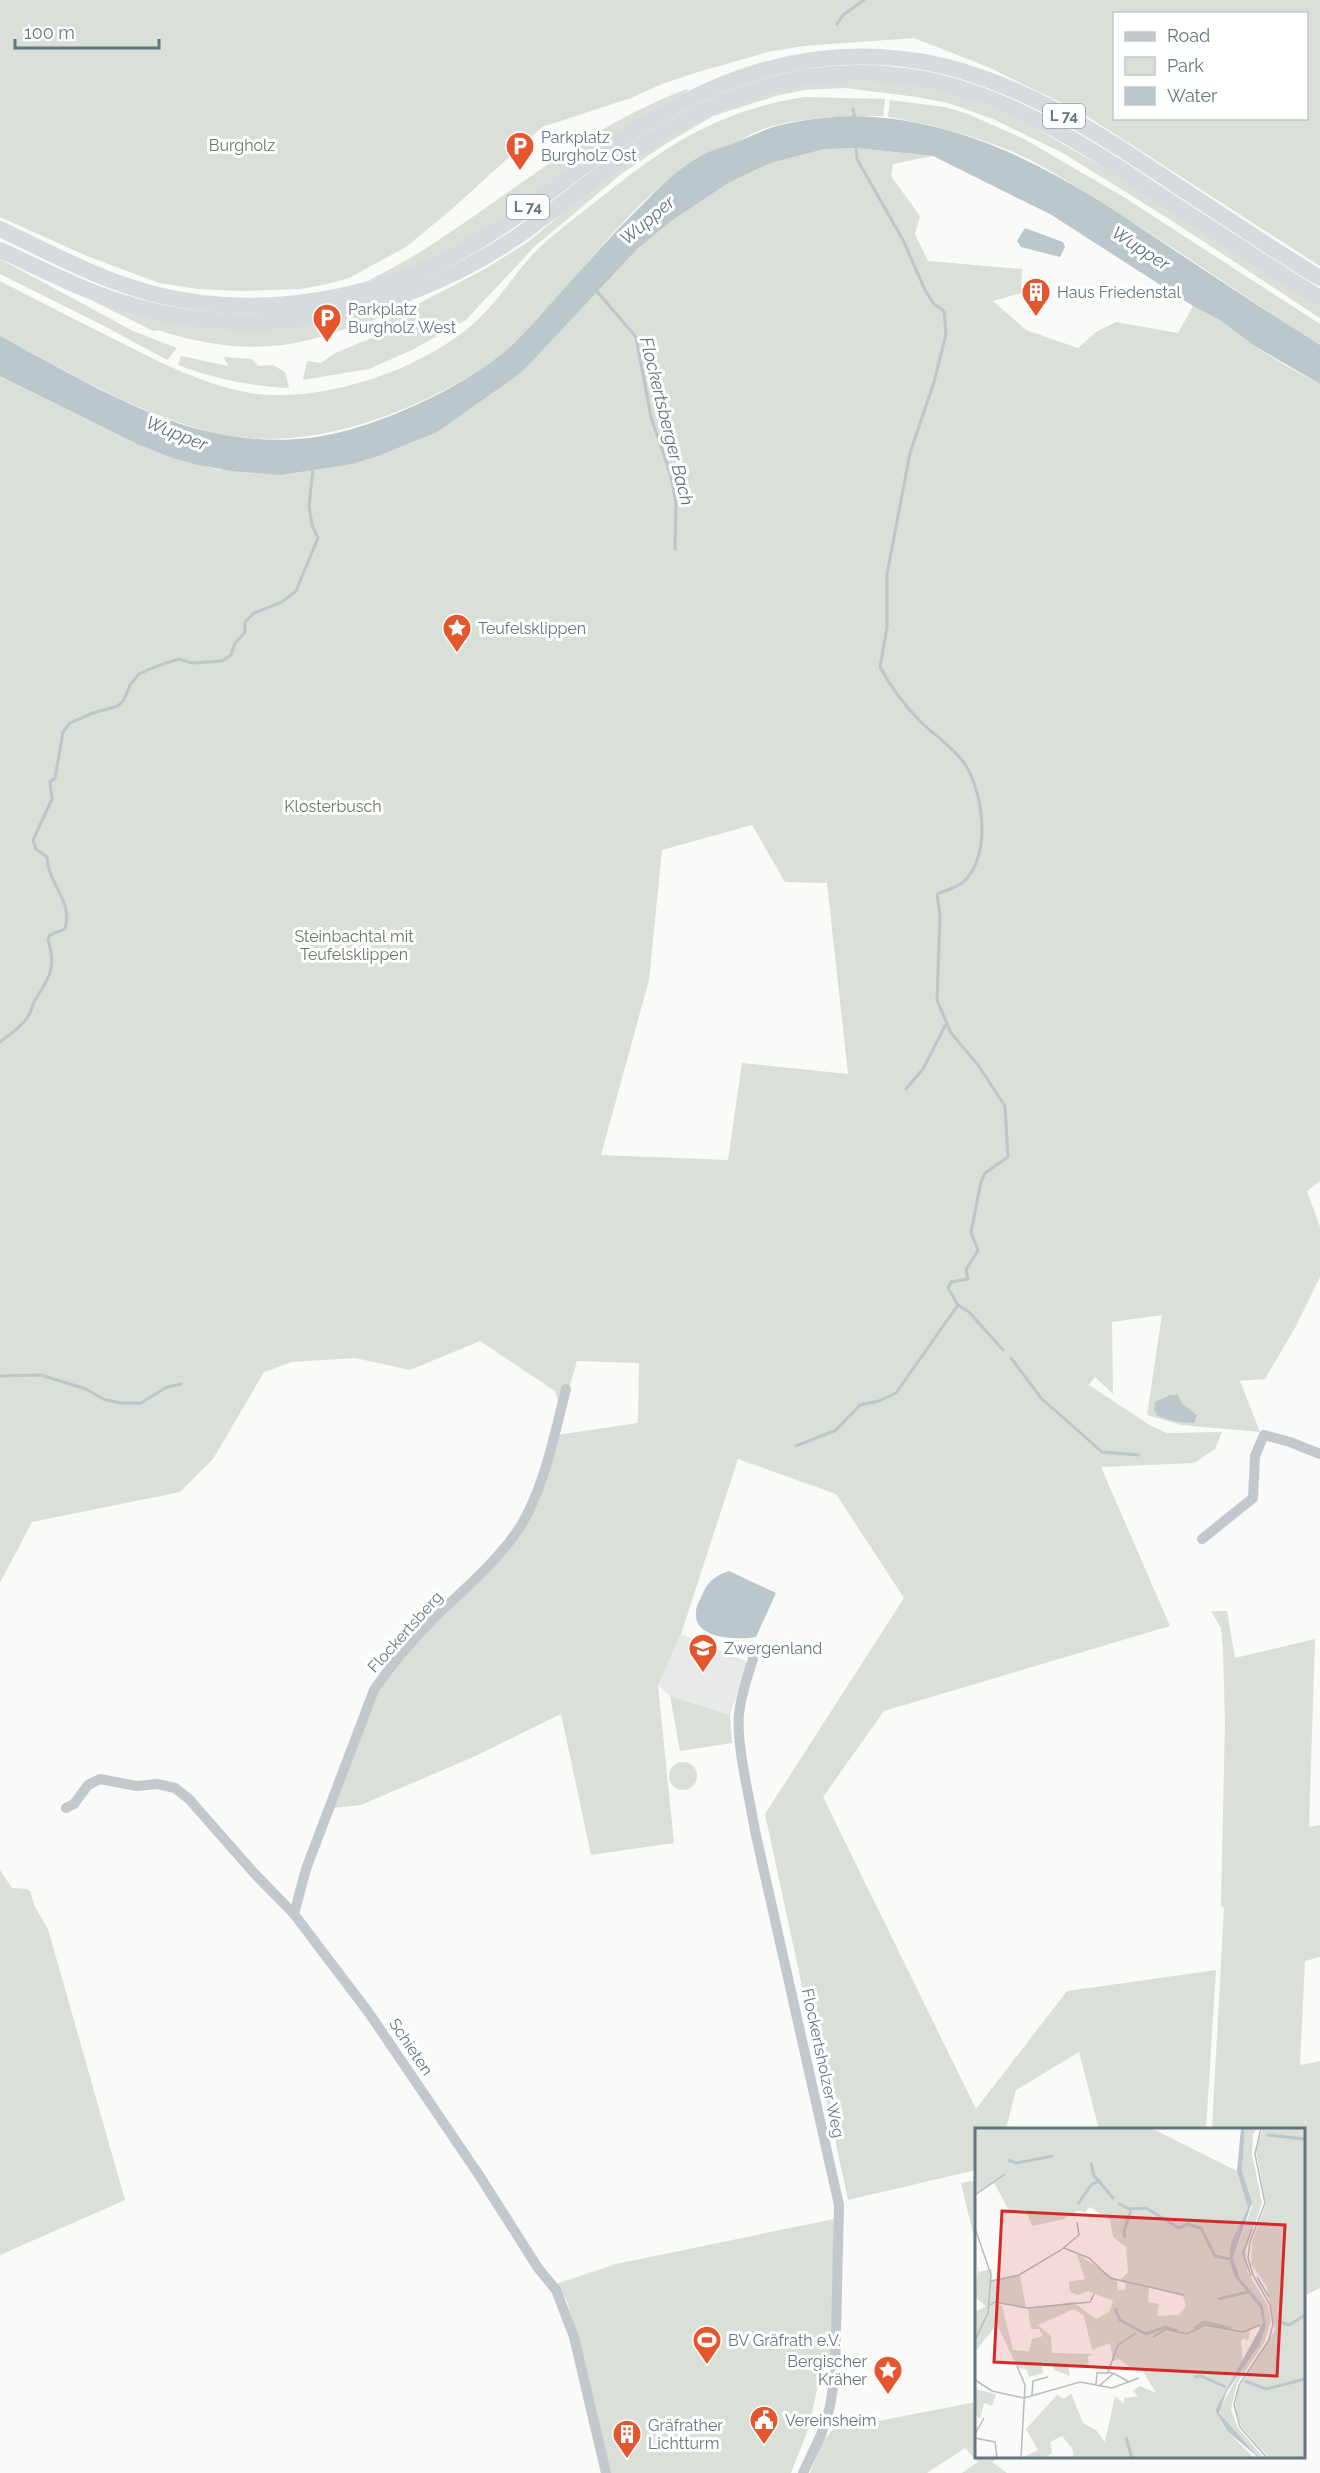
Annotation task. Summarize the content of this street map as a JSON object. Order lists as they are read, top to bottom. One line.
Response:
{"streets":{"highway":["L 74"],"street":["Flockertsberg","Schieten","Flockertsholzer Weg"]},"crossings":[["Flockertsberg","Schieten"]],"water":["Wupper","Flockertsberger Bach"],"parks":["Burgholz","Klosterbusch","Steinbachtal mit Teufelsklippen"],"places":{"parking":["Parkplatz Burgholz Ost","Parkplatz Burgholz West"],"building":["Haus Friedenstal","Gräfrather Lichtturm"],"place":["Teufelsklippen","Bergischer Kräher"],"school or university":["Zwergenland"],"sports":["BV Gräfrath e.V."],"public building":["Vereinsheim"]},"legend":["Road","Park","Water"],"scale_bar":"100 m"}
